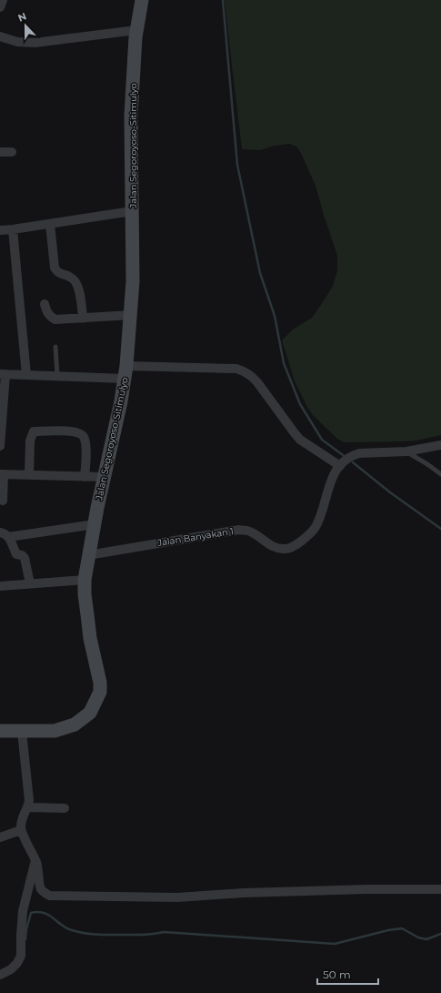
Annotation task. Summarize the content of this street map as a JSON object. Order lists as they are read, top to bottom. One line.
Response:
{"streets":{"main road":["Jalan Segoroyoso-Sitimulyo"],"street":["Jalan Banyakan 1"]},"crossings":[["Jalan Segoroyoso-Sitimulyo","Jalan Banyakan 1"]],"scale_bar":"50 m","north":"top"}
